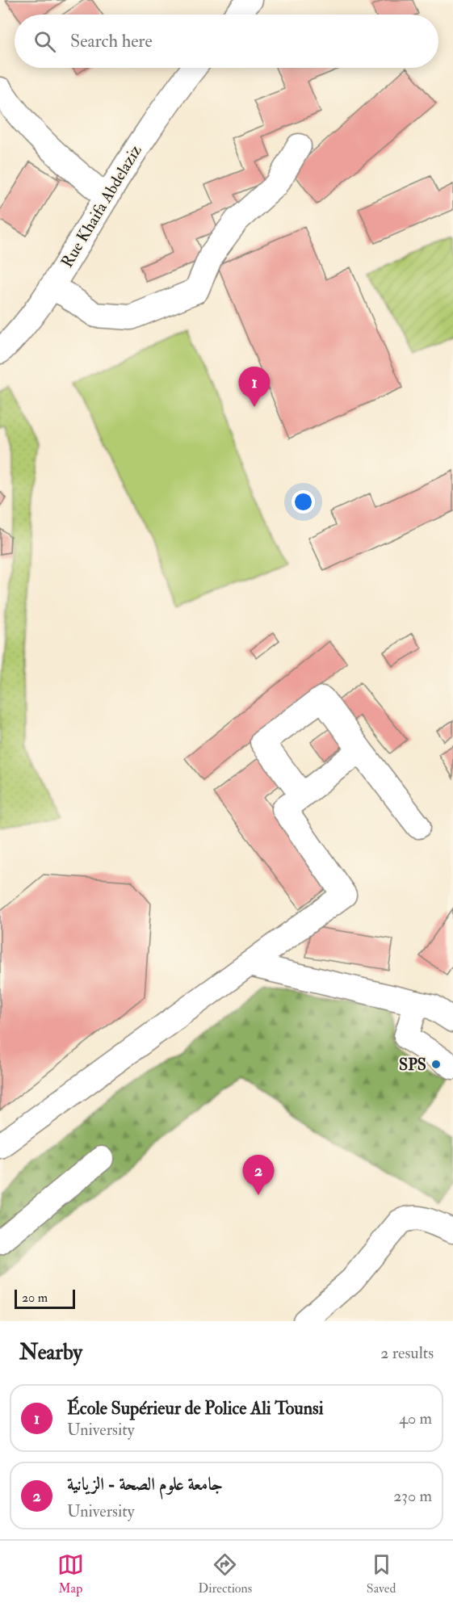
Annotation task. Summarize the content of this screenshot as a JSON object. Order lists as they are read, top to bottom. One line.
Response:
{"streets":{"street":["Rue Khaifa Abdelaziz"]},"places":["SPS"],"scale_bar":"20 m","page":{"search":"Search here","pins":["1","2"],"scale":"20 m","heading":["Nearby","2 results"],"list":[{"mark":"1","name":"École Supérieur de Police Ali Tounsi","note":"University","value":"40 m"},{"mark":"2","name":"جامعة علوم الصحة - الزيانية","note":"University","value":"230 m"}],"nav":["Map","Directions","Saved"]}}
